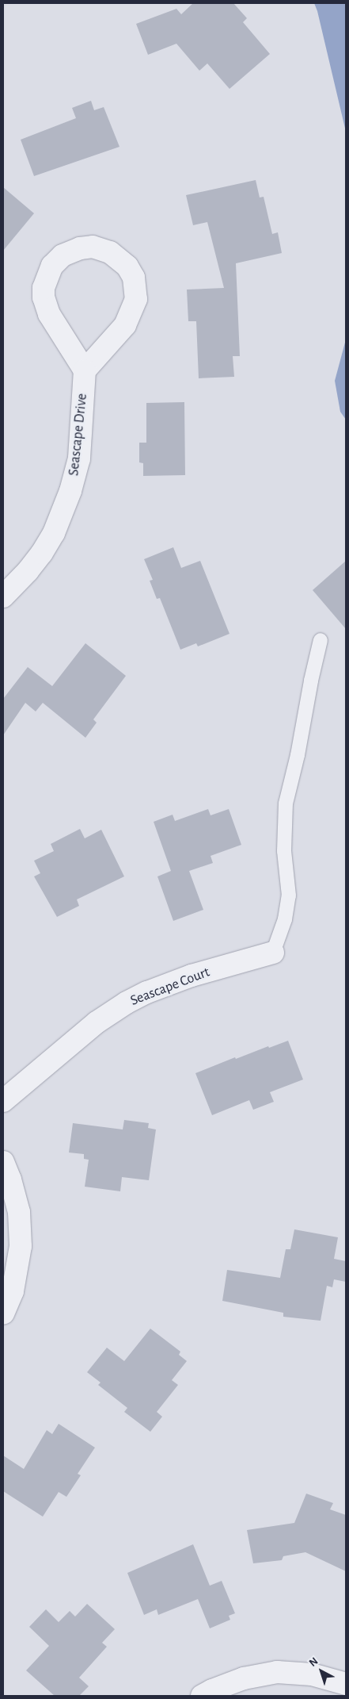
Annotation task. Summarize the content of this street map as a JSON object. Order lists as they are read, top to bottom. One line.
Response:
{"streets":{"street":["Seascape Drive","Seascape Court"]},"north":"top left"}
